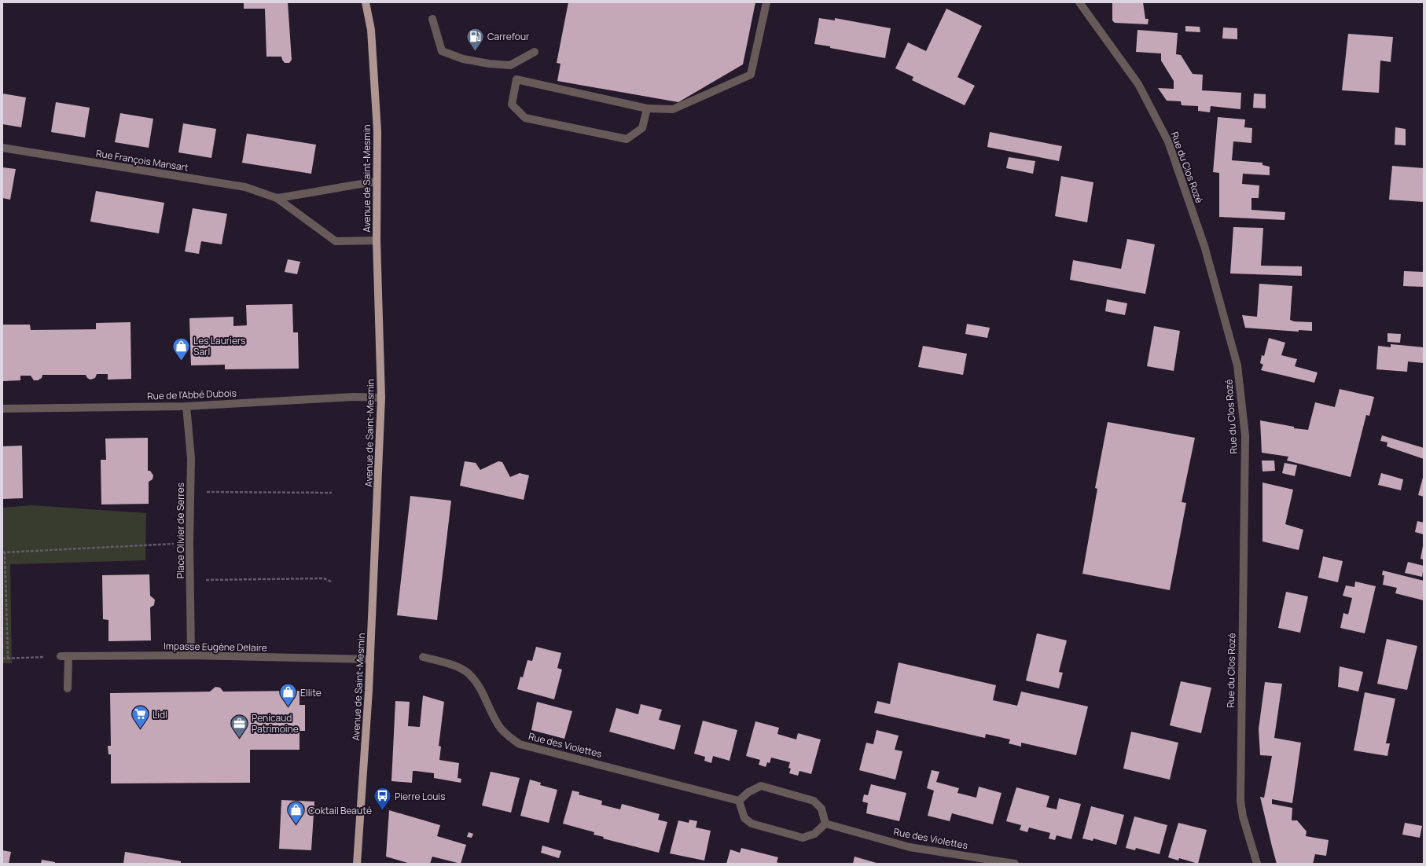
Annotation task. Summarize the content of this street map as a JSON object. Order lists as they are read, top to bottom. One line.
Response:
{"streets":{"main road":["Avenue de Saint-Mesmin"],"street":["Rue François Mansart","Rue du Clos Rozé","Rue de l'Abbé Dubois","Place Olivier de Serres","Impasse Eugène Delaire","Rue des Violettes"]},"crossings":[["Rue François Mansart","Avenue de Saint-Mesmin"],["Avenue de Saint-Mesmin","Rue de l'Abbé Dubois"],["Avenue de Saint-Mesmin","Impasse Eugène Delaire"],["Rue de l'Abbé Dubois","Place Olivier de Serres"],["Place Olivier de Serres","Impasse Eugène Delaire"]],"places":{"fuel station":["Carrefour"],"shop":["Les Lauriers Sarl","Ellite","Coktail Beauté"],"supermarket":["Lidl"],"office":["Penicaud Patrimoine"],"bus stop":["Pierre Louis"]}}
